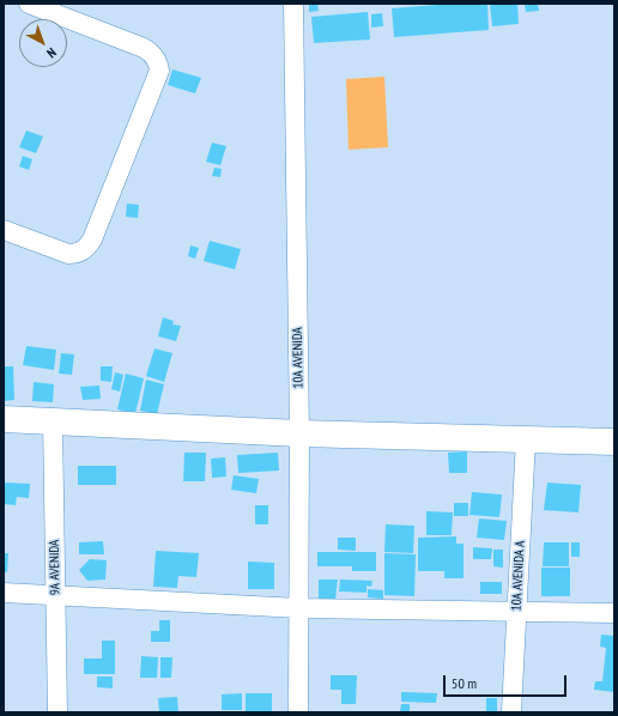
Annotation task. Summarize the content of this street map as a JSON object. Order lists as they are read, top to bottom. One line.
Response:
{"streets":{"street":["10A AVENIDA","9A AVENIDA","10A AVENIDA A"]},"scale_bar":"50 m","north":"bottom right"}
